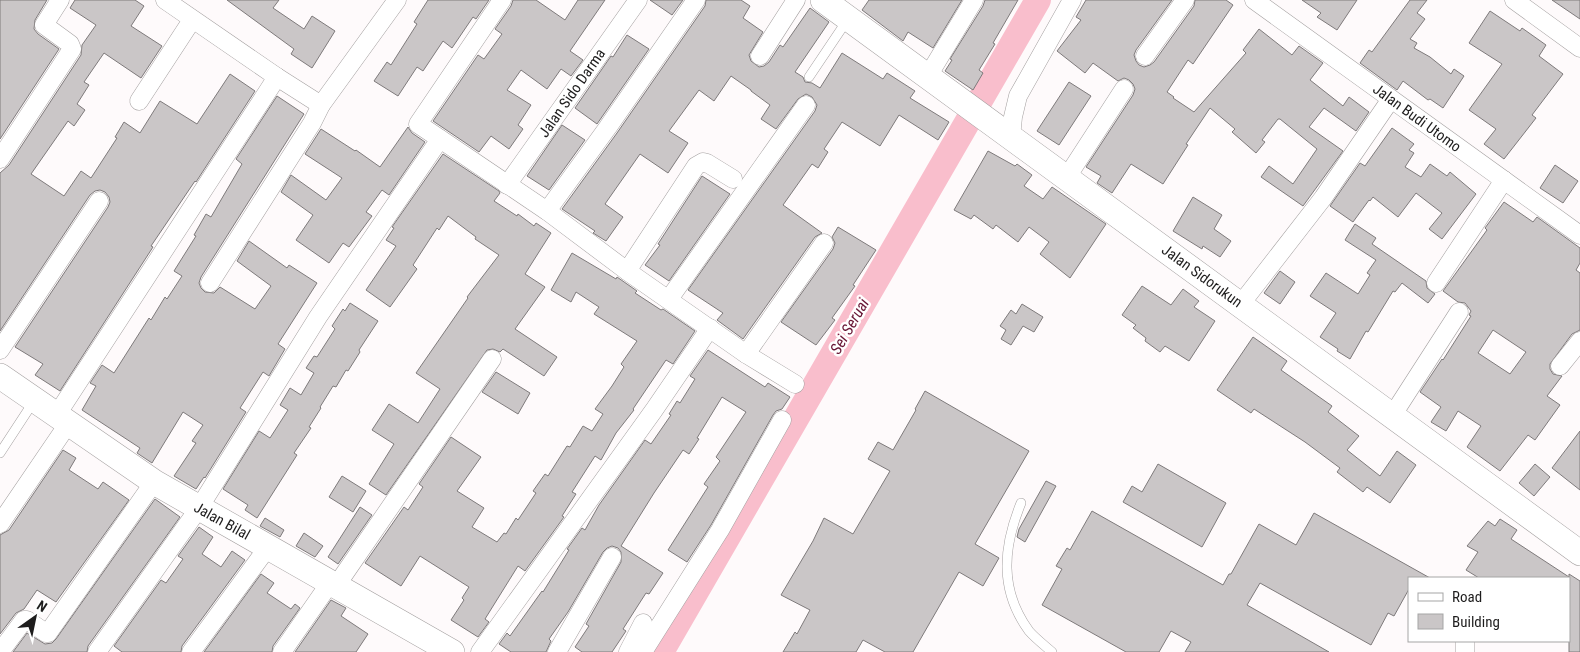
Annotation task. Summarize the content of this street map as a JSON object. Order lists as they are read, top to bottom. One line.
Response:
{"streets":{"street":["Jalan Sido Darma","Jalan Budi Utomo","Jalan Sidorukun","Jalan Bilal"]},"water":["Sei Seruai"],"legend":["Road","Building"],"north":"top right"}
